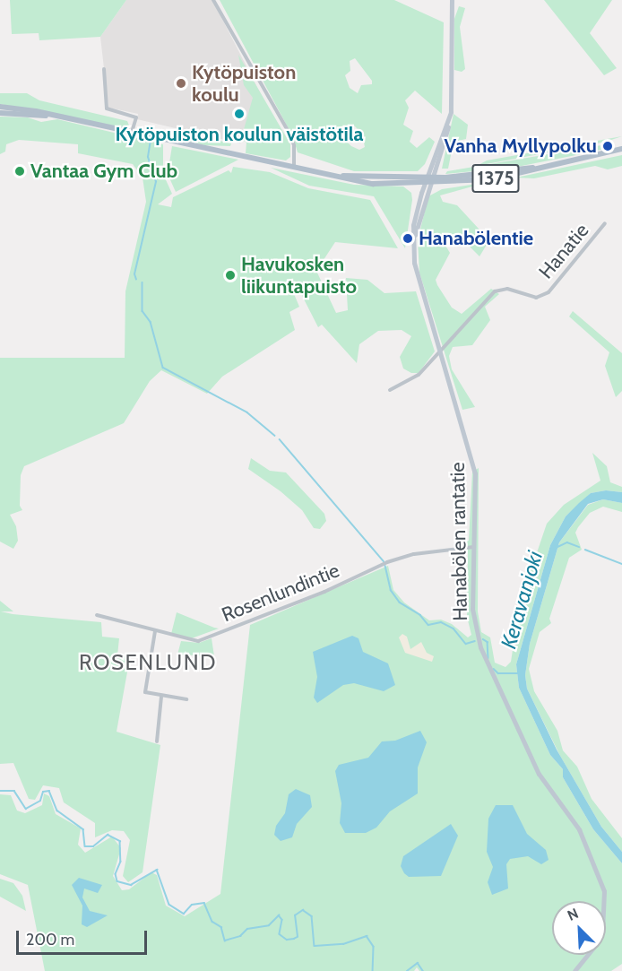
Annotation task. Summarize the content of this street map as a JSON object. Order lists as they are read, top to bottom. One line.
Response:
{"streets":{"main road":["1375"],"street":["Hanatie","Hanabölen rantatie","Rosenlundintie"]},"crossings":[["1375","Hanabölen rantatie"],["Hanatie","Hanabölen rantatie"],["Hanabölen rantatie","Rosenlundintie"]],"districts":["ROSENLUND"],"water":["Keravanjoki"],"places":["Kytöpuiston koulu","Kytöpuiston koulun väistötila","Vanha Myllypolku","Vantaa Gym Club","Hanabölentie","Havukosken liikuntapuisto"],"scale_bar":"200 m","north":"top left"}
